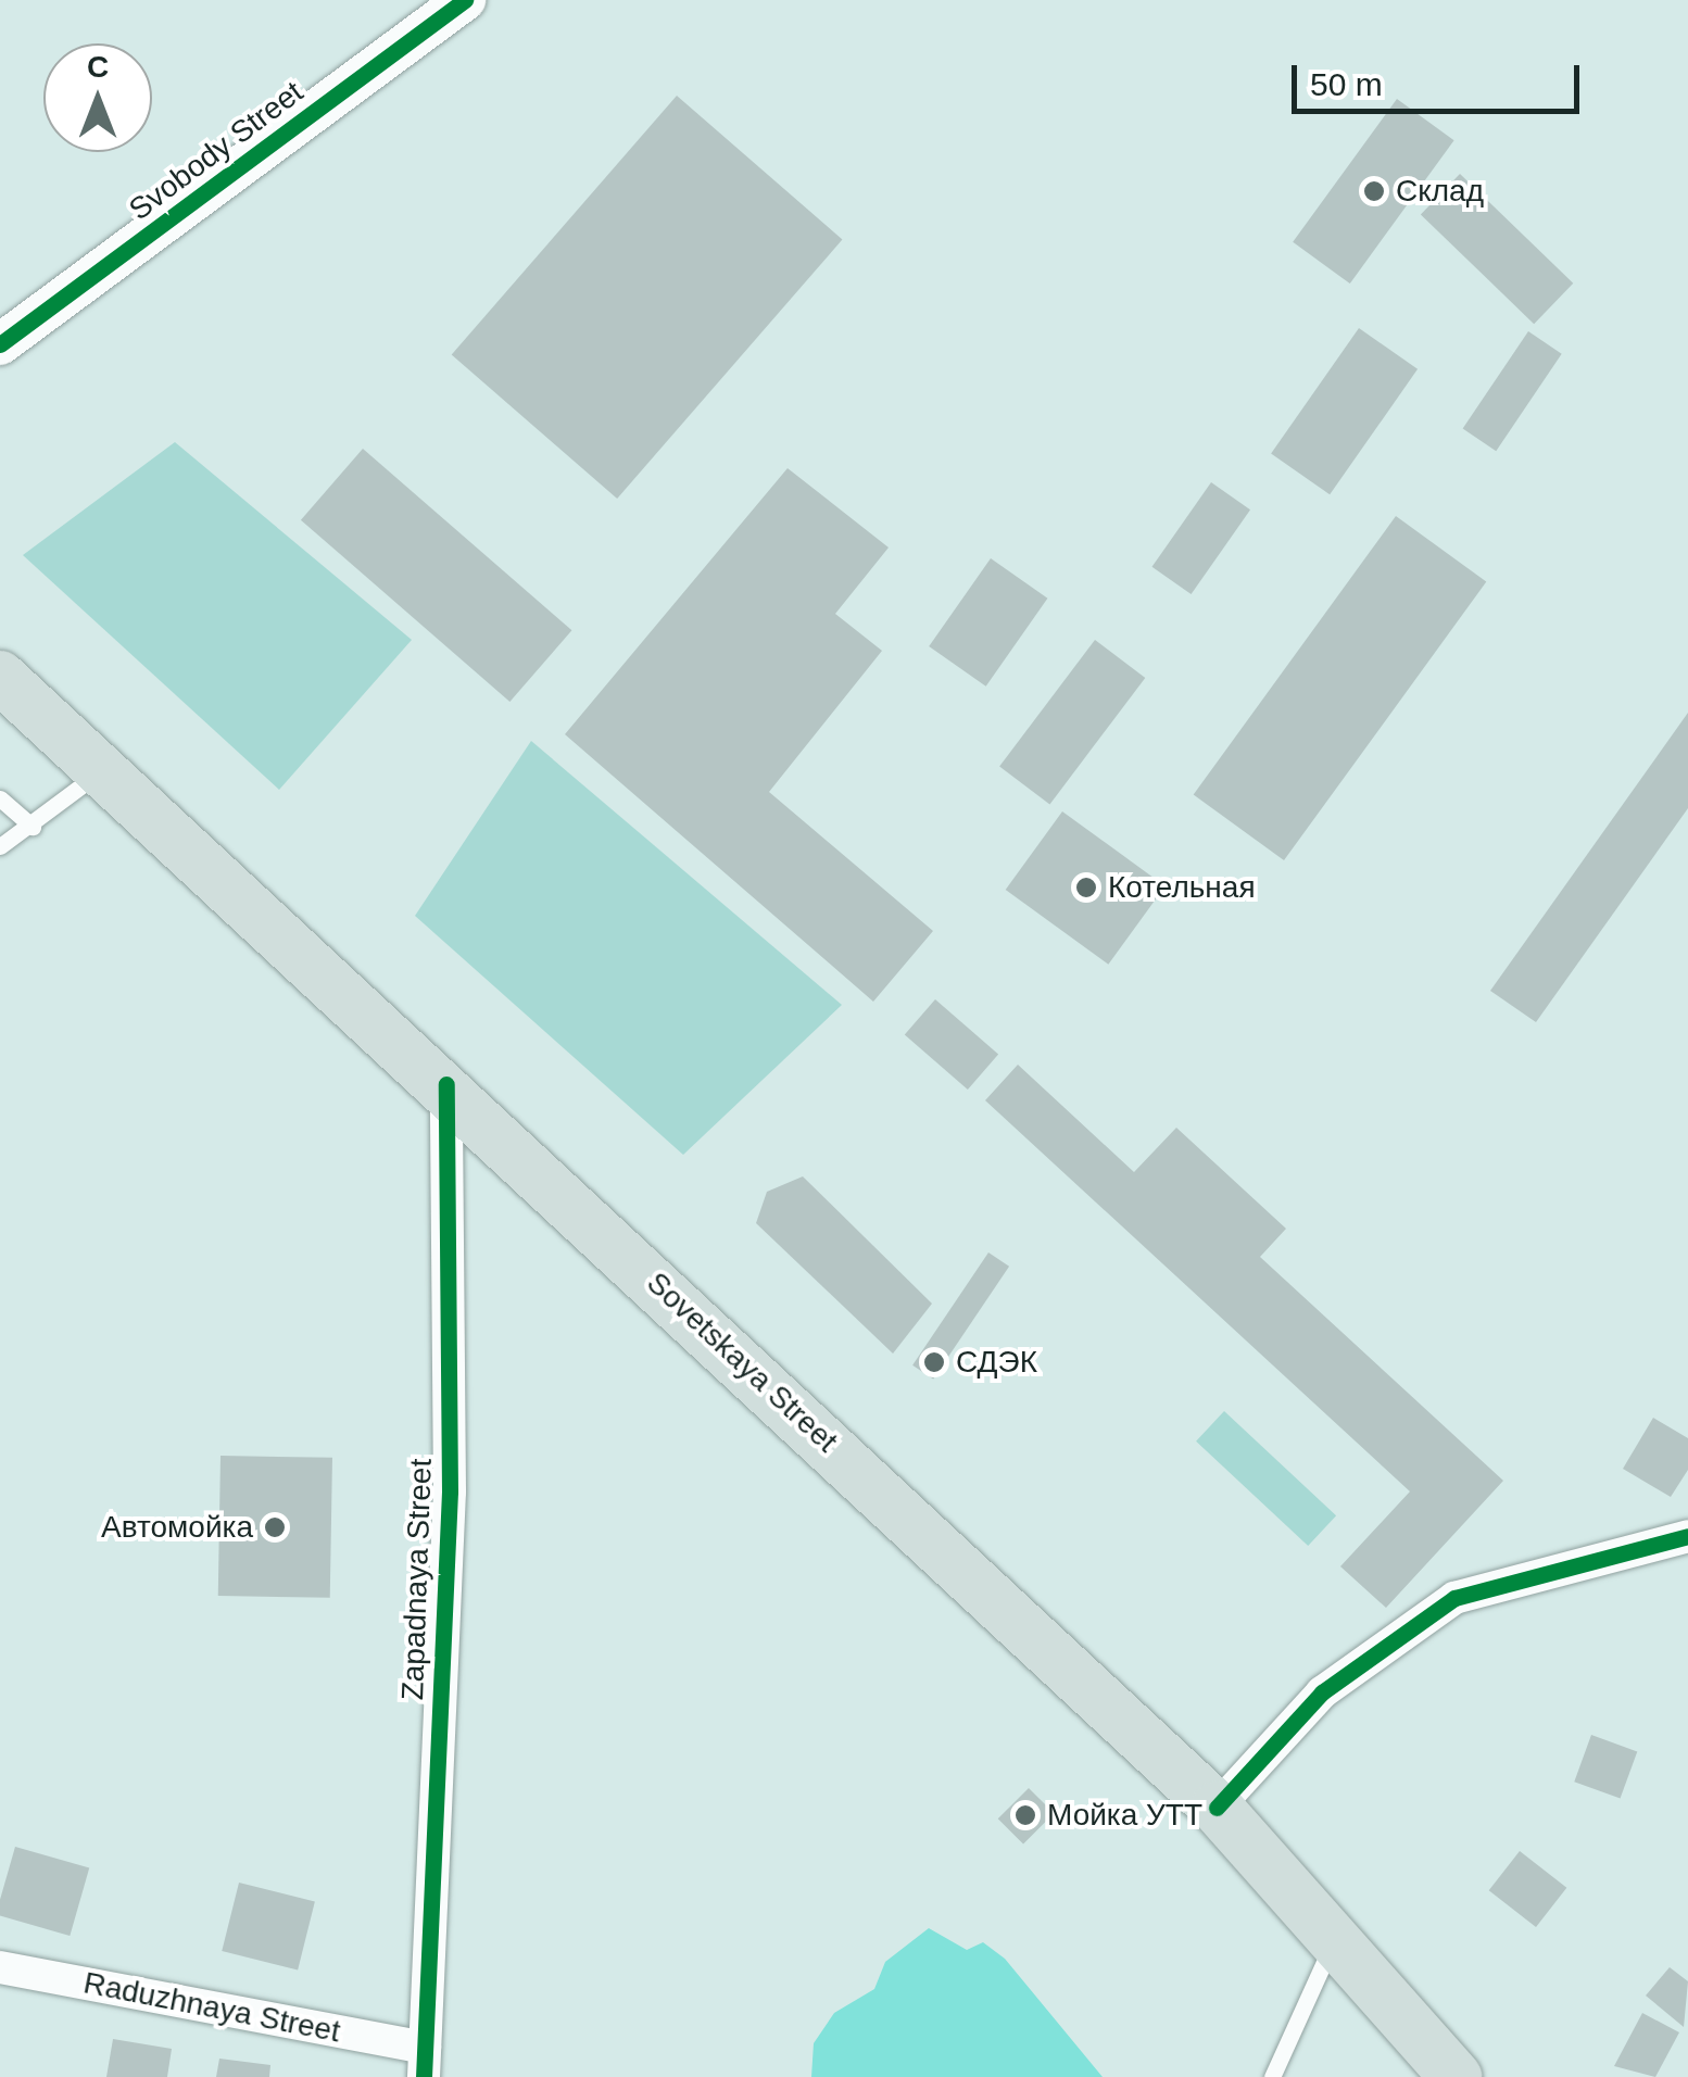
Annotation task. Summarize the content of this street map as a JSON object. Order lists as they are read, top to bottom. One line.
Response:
{"streets":{"highway":["Sovetskaya Street"],"street":["Svobody Street","Zapadnaya Street","Raduzhnaya Street"]},"crossings":[["Sovetskaya Street","Zapadnaya Street"],["Zapadnaya Street","Raduzhnaya Street"]],"places":["Склад","Котельная","СДЭК","Автомойка","Мойка УТТ"],"scale_bar":"50 m","north":"top"}
